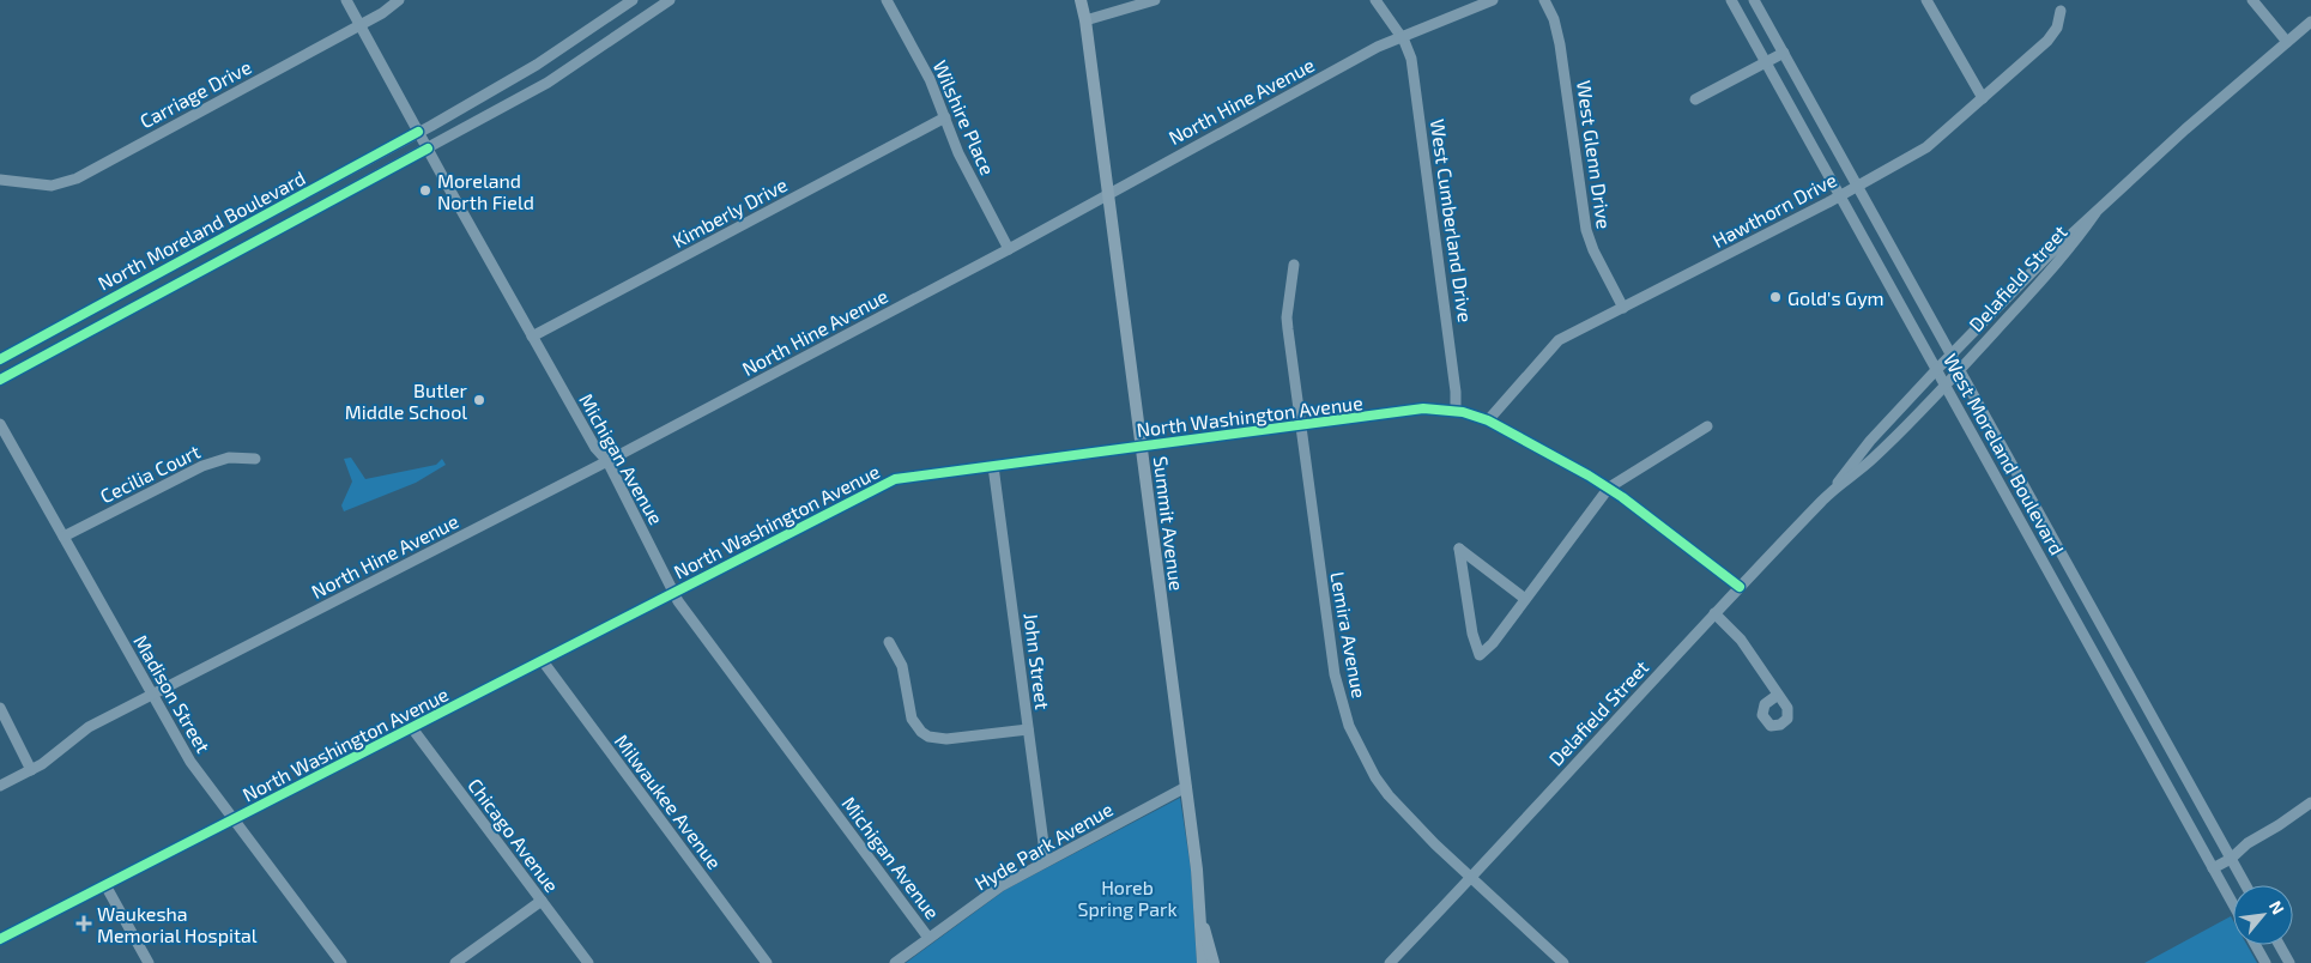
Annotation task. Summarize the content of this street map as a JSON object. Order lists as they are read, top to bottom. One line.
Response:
{"streets":{"main road":["Summit Avenue"],"street":["Carriage Drive","North Hine Avenue","Wilshire Place","West Glenn Drive","Hawthorn Drive","Kimberly Drive","West Cumberland Drive","North Moreland Boulevard","Delafield Street","North Washington Avenue","West Moreland Boulevard","Michigan Avenue","Cecilia Court","Lemira Avenue","John Street","Madison Street","Milwaukee Avenue","Chicago Avenue","Hyde Park Avenue"]},"crossings":[["Carriage Drive","Michigan Avenue"],["North Hine Avenue","Wilshire Place"],["North Hine Avenue","West Cumberland Drive"],["North Hine Avenue","Michigan Avenue"],["North Hine Avenue","Summit Avenue"],["North Hine Avenue","Madison Street"],["Wilshire Place","Kimberly Drive"],["West Glenn Drive","Hawthorn Drive"],["Hawthorn Drive","North Washington Avenue"],["Hawthorn Drive","West Moreland Boulevard"],["Kimberly Drive","Michigan Avenue"],["West Cumberland Drive","North Washington Avenue"],["North Moreland Boulevard","Michigan Avenue"],["Delafield Street","North Washington Avenue"],["Delafield Street","West Moreland Boulevard"],["Delafield Street","Lemira Avenue"],["North Washington Avenue","Michigan Avenue"],["North Washington Avenue","Summit Avenue"],["North Washington Avenue","Lemira Avenue"],["North Washington Avenue","John Street"],["North Washington Avenue","Madison Street"],["North Washington Avenue","Milwaukee Avenue"],["North Washington Avenue","Chicago Avenue"],["Michigan Avenue","Hyde Park Avenue"],["Cecilia Court","Madison Street"],["Summit Avenue","Hyde Park Avenue"],["John Street","Hyde Park Avenue"]],"parks":["Horeb Spring Park"],"places":{"other":["Moreland North Field","Gold's Gym","Butler Middle School"],"health":["Waukesha Memorial Hospital"]},"north":"top right"}
